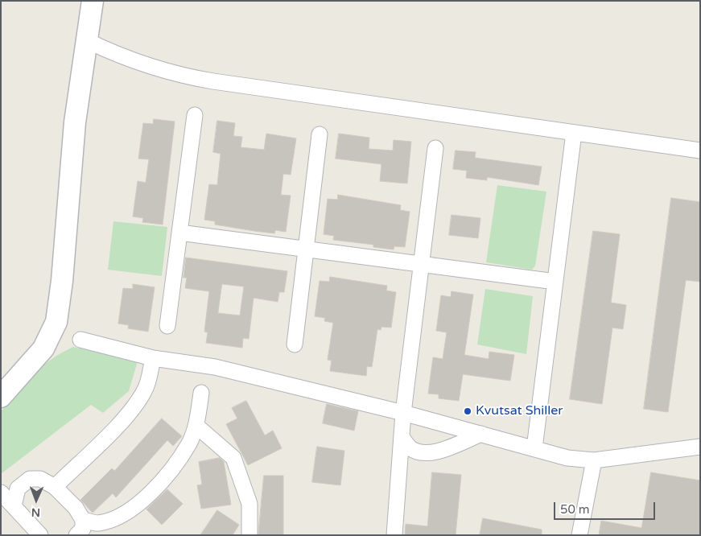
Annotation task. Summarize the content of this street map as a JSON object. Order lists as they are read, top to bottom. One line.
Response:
{"places":["Kvutsat Shiller"],"scale_bar":"50 m","north":"bottom"}
